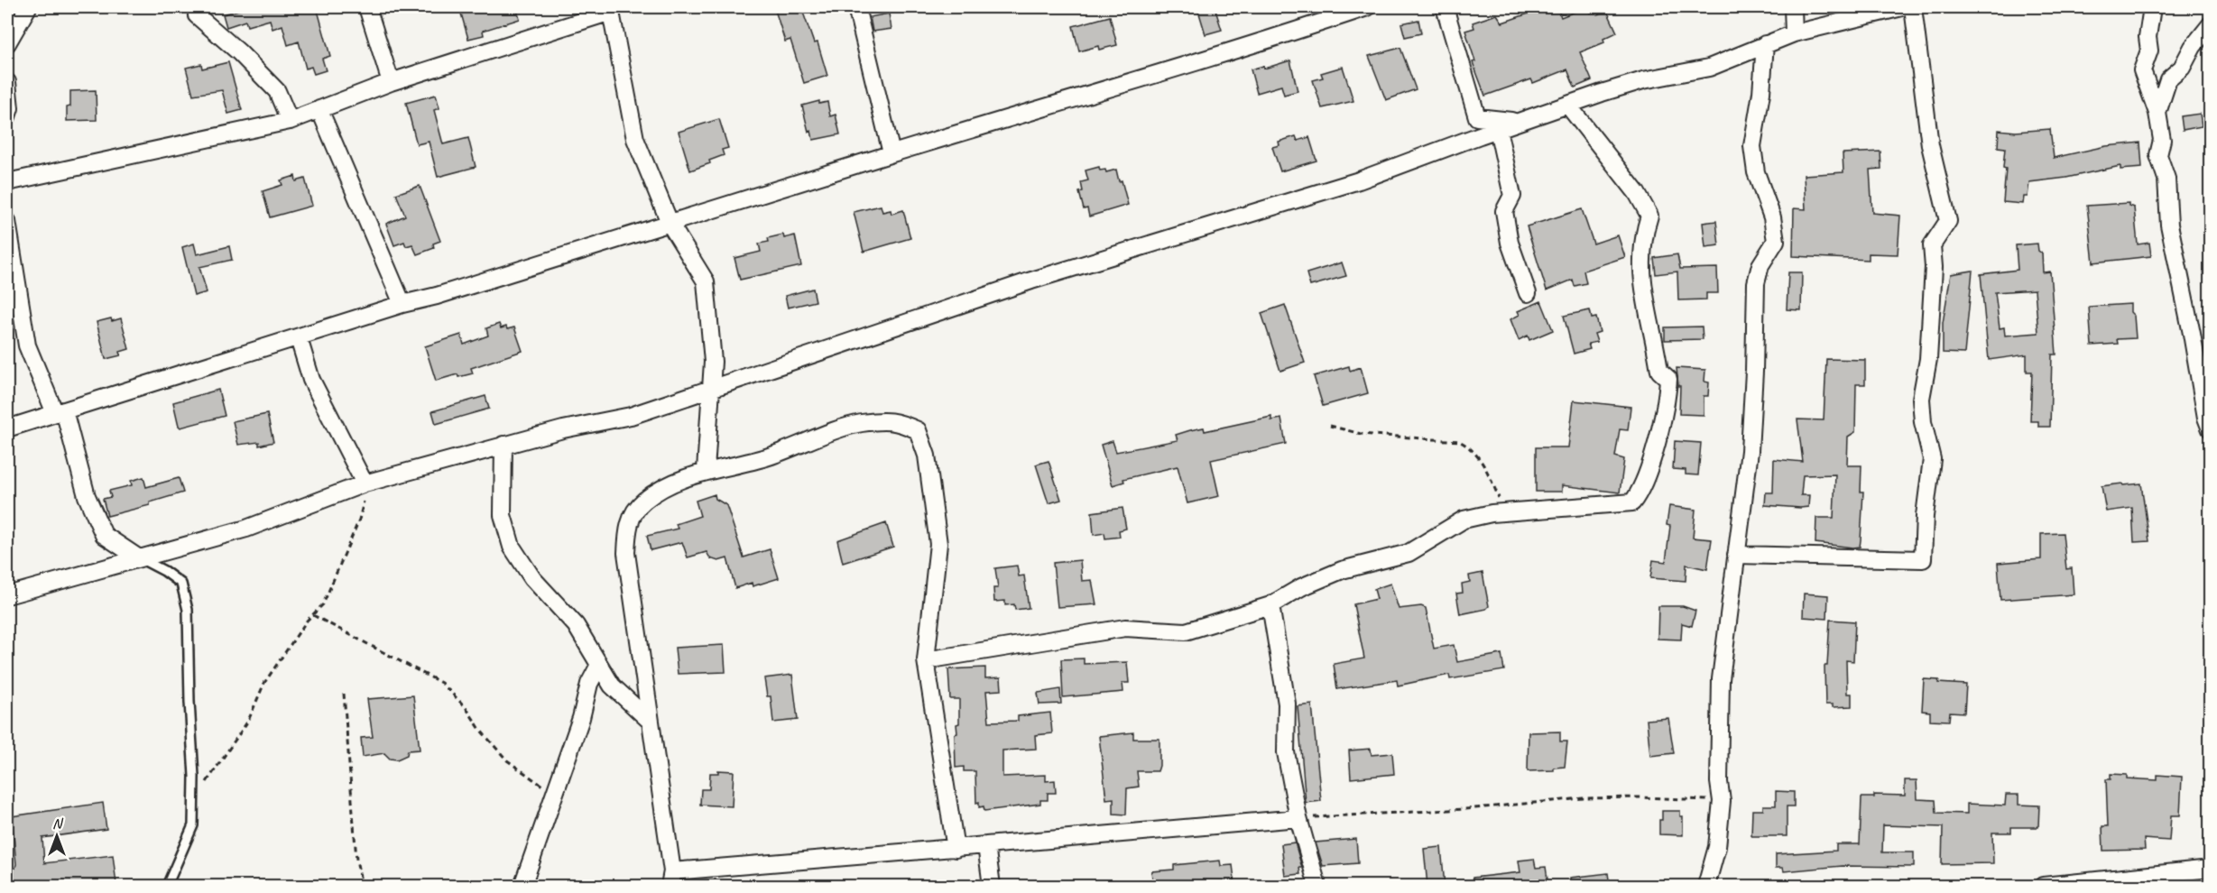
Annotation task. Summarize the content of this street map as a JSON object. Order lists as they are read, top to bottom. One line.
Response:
{"north":"top"}
